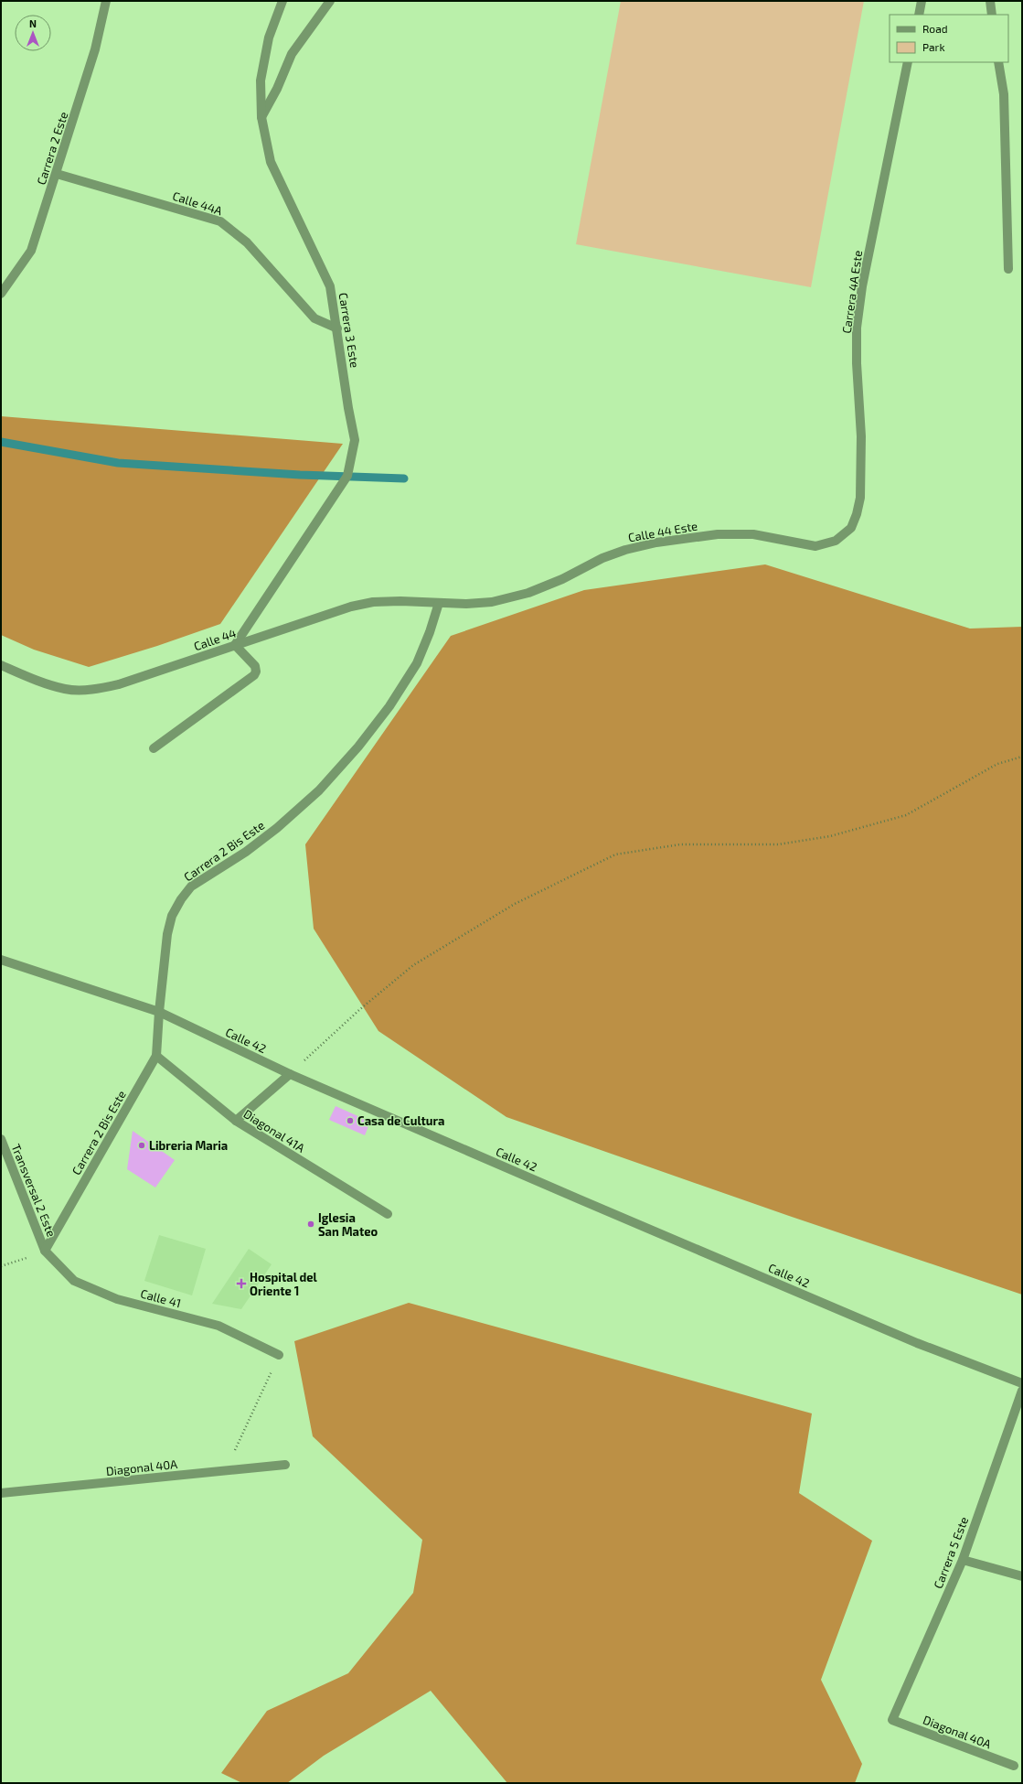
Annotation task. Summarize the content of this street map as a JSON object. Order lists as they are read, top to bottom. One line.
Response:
{"streets":{"street":["Carrera 2 Este","Calle 44A","Carrera 4A Este","Carrera 3 Este","Calle 44 Este","Calle 44","Carrera 2 Bis Este","Calle 42","Diagonal 41A","Transversal 2 Este","Calle 41","Diagonal 40A","Carrera 5 Este"]},"crossings":[["Carrera 2 Este","Calle 44A"],["Calle 44A","Carrera 3 Este"],["Carrera 4A Este","Calle 44 Este"],["Carrera 3 Este","Calle 44"],["Calle 44 Este","Calle 44"],["Calle 44 Este","Carrera 2 Bis Este"],["Calle 44","Carrera 2 Bis Este"],["Carrera 2 Bis Este","Calle 42"],["Carrera 2 Bis Este","Diagonal 41A"],["Carrera 2 Bis Este","Transversal 2 Este"],["Carrera 2 Bis Este","Calle 41"],["Transversal 2 Este","Calle 41"],["Diagonal 40A","Carrera 5 Este"]],"places":{"other":["Casa de Cultura","Libreria Maria","Iglesia San Mateo"],"health":["Hospital del Oriente 1"]},"legend":["Road","Park"],"north":"top"}
